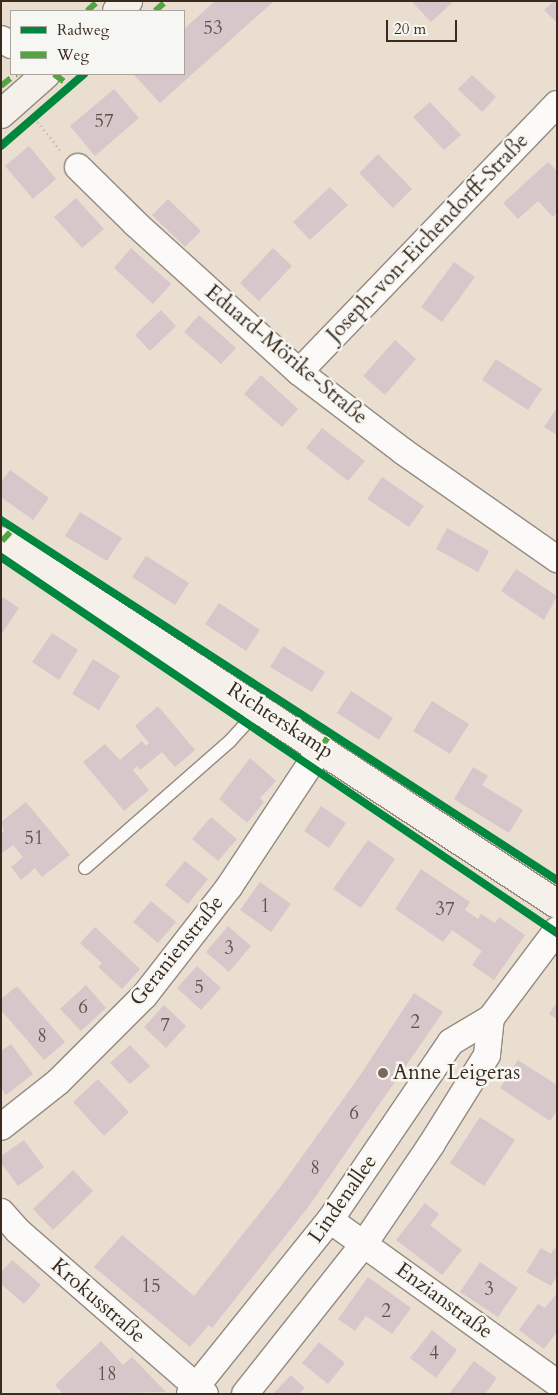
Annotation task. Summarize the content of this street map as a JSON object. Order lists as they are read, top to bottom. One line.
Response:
{"streets":{"street":["Joseph-von-Eichendorff-Straße","Eduard-Mörike-Straße","Richterskamp","Geranienstraße","Lindenallee","Krokusstraße","Enzianstraße"]},"crossings":[["Joseph-von-Eichendorff-Straße","Eduard-Mörike-Straße"],["Richterskamp","Geranienstraße"],["Lindenallee","Krokusstraße"],["Lindenallee","Enzianstraße"]],"places":["Anne Leigeras"],"house_numbers":["53","57","51","1","37","3","5","6","2","7","8","6","8","15","3","2","4","18"],"legend":["Radweg","Weg"],"scale_bar":"20 m"}
